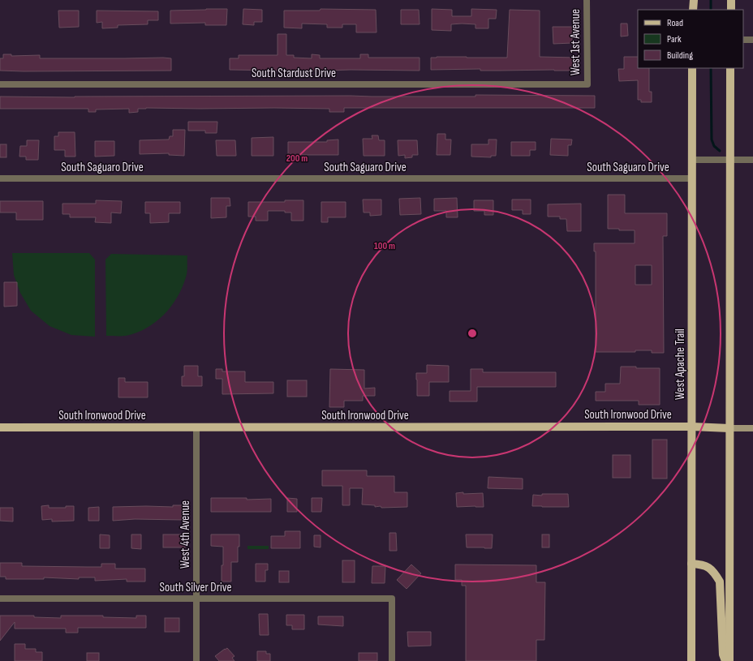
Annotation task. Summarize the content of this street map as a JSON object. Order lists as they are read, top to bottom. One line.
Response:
{"streets":{"main road":["West Apache Trail","South Ironwood Drive"],"street":["West 1st Avenue","South Stardust Drive","South Saguaro Drive","West 4th Avenue","South Silver Drive"]},"crossings":[["West 1st Avenue","South Stardust Drive"],["South Saguaro Drive","West Apache Trail"],["West Apache Trail","South Ironwood Drive"],["South Ironwood Drive","West 4th Avenue"],["West 4th Avenue","South Silver Drive"]],"legend":["Road","Park","Building"],"rings":["200 m","100 m"]}
